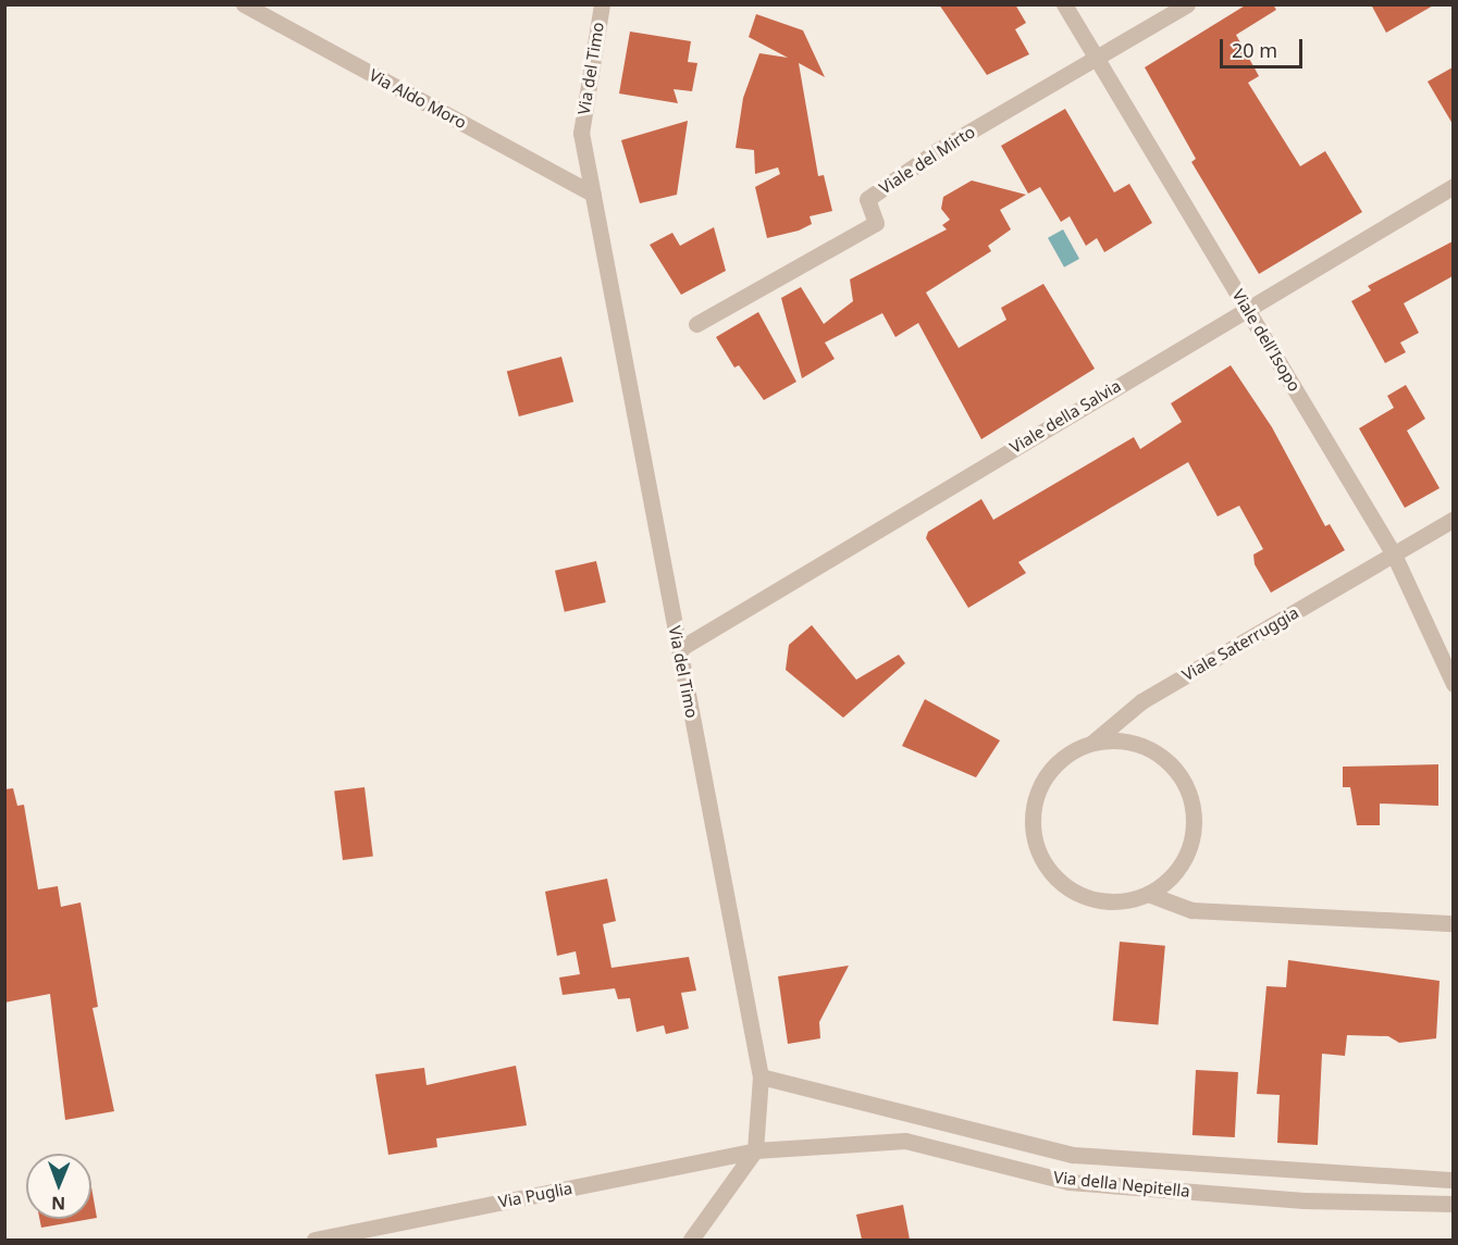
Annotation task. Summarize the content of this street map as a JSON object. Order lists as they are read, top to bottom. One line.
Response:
{"streets":{"street":["Via del Timo","Via Aldo Moro","Viale del Mirto","Viale dell'Isopo","Viale della Salvia","Viale Saterruggia","Via della Nepitella","Via Puglia"]},"crossings":[["Via del Timo","Via Aldo Moro"],["Via del Timo","Viale della Salvia"],["Via del Timo","Via della Nepitella"],["Via del Timo","Via Puglia"],["Viale del Mirto","Viale dell'Isopo"],["Viale dell'Isopo","Viale della Salvia"],["Viale dell'Isopo","Viale Saterruggia"],["Via della Nepitella","Via Puglia"]],"scale_bar":"20 m","north":"bottom"}
